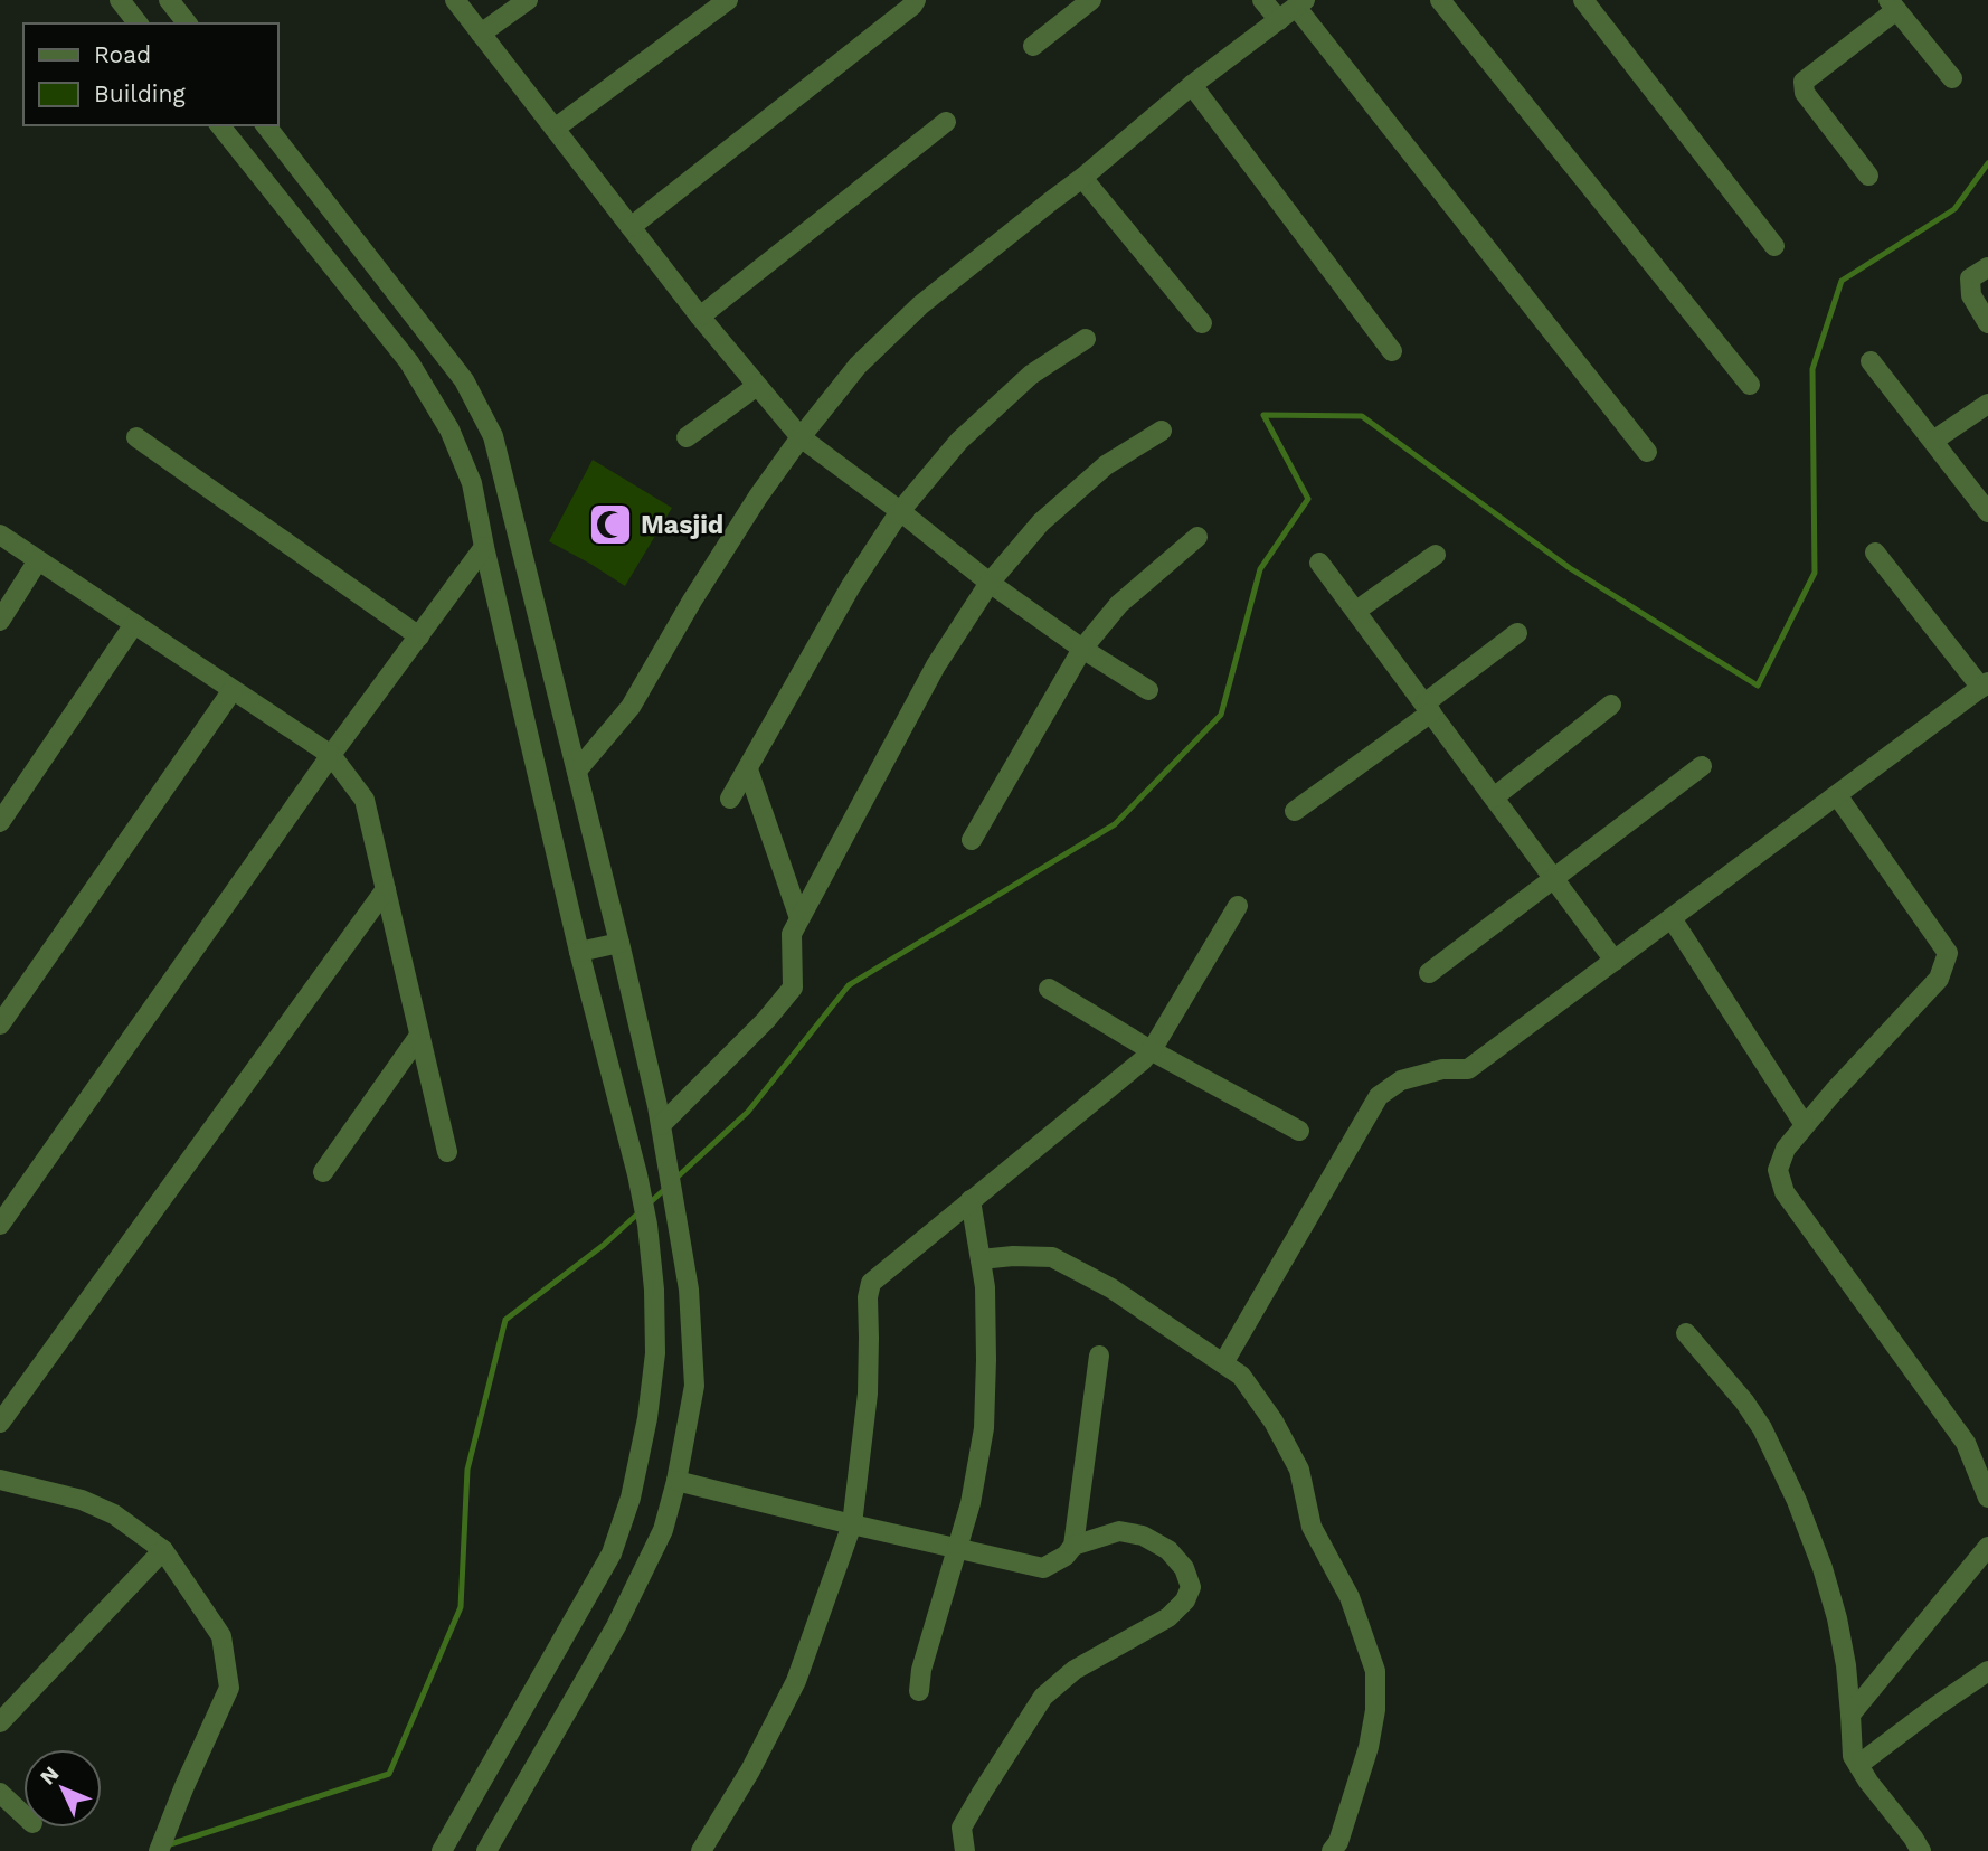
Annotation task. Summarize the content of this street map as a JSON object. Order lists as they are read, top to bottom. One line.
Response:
{"places":{"mosque":["Masjid"]},"legend":["Road","Building"],"north":"top left"}
